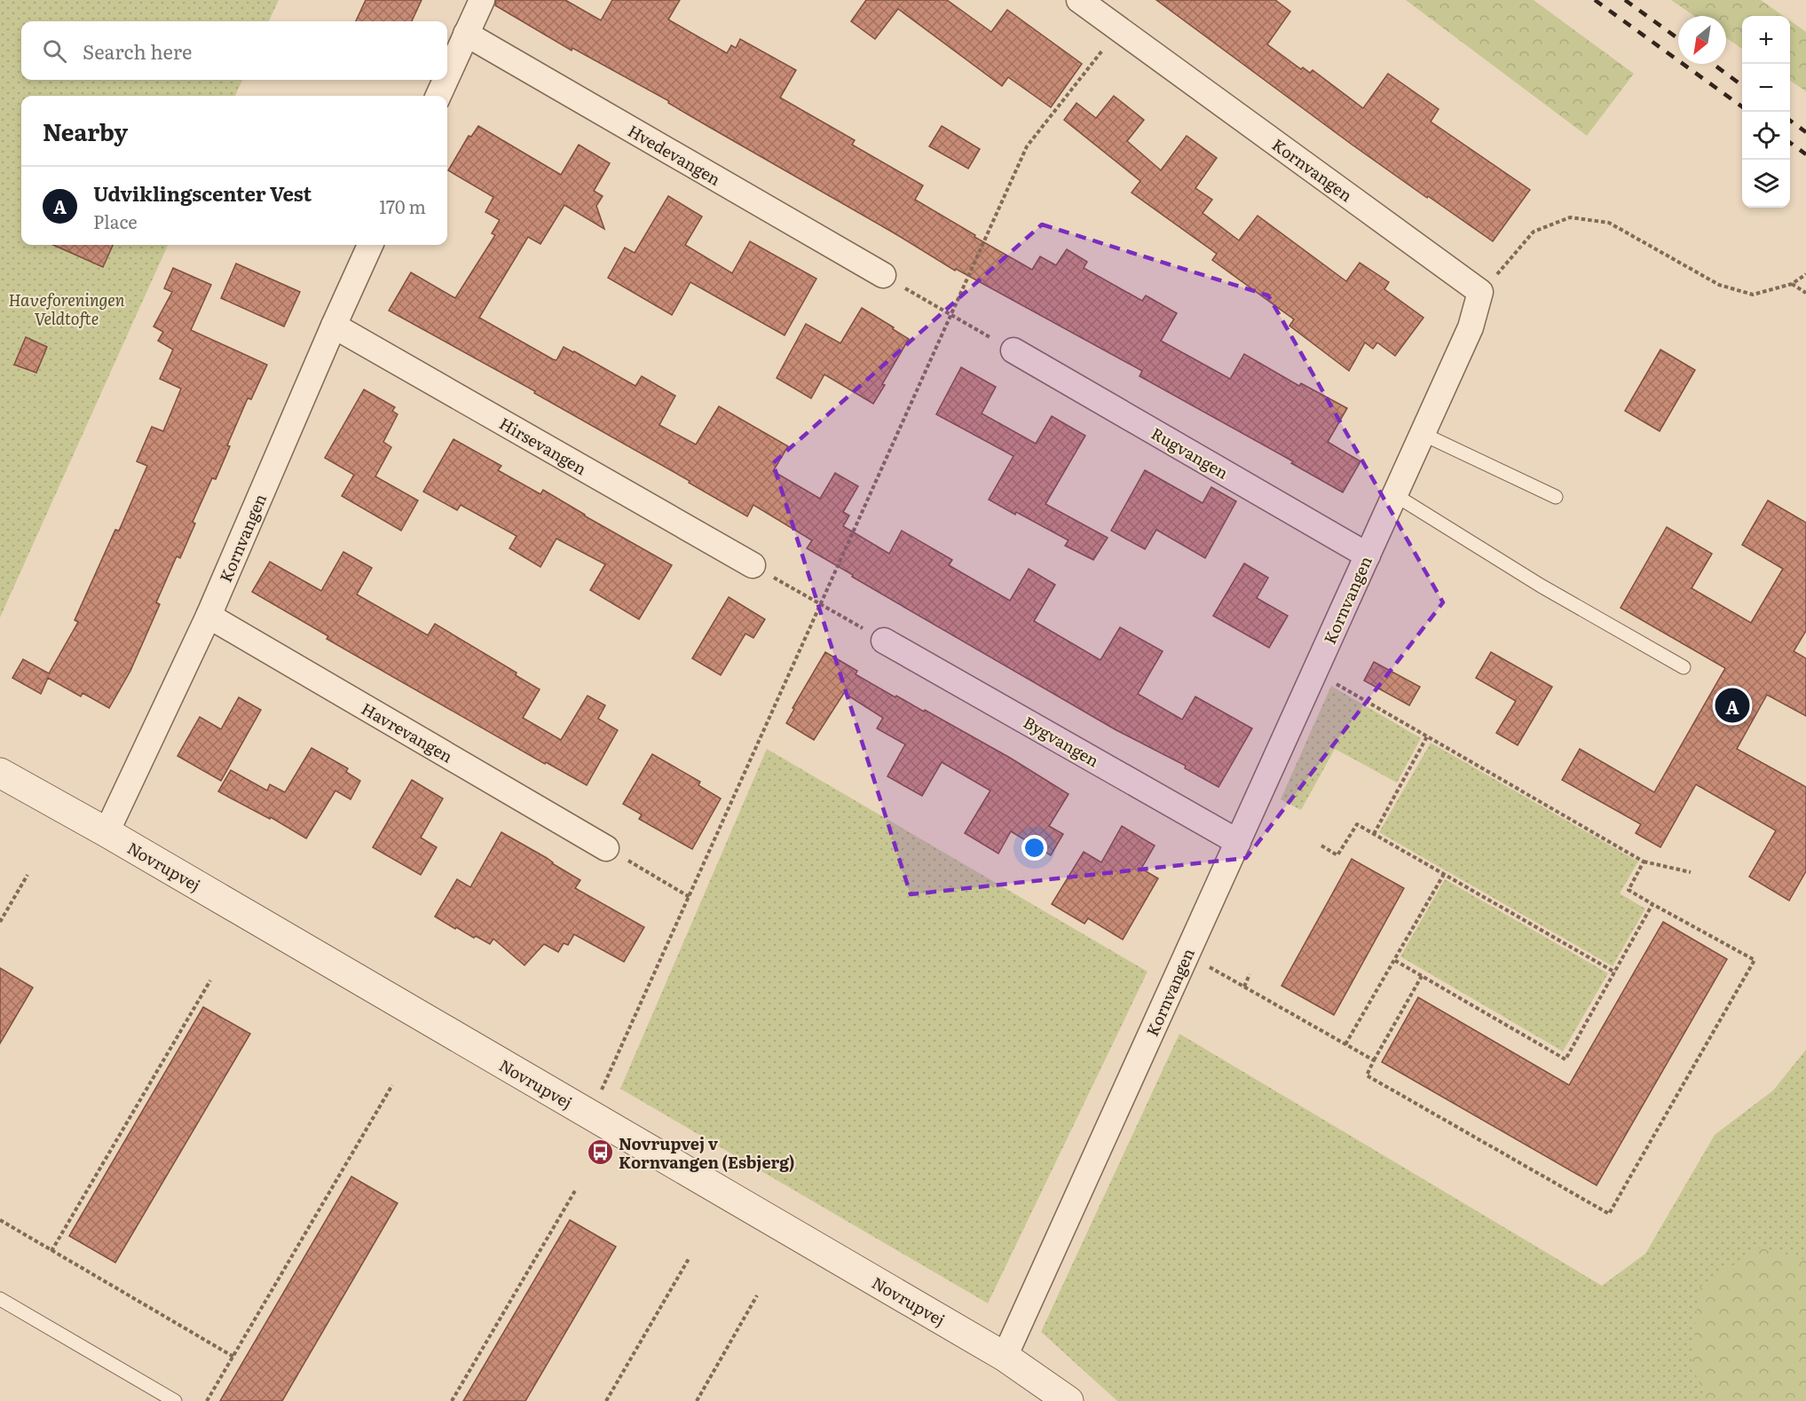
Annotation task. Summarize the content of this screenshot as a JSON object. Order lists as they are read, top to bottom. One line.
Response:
{"streets":{"street":["Hvedevangen","Kornvangen","Hirsevangen","Rugvangen","Havrevangen","Bygvangen","Novrupvej"]},"crossings":[["Kornvangen","Hirsevangen"],["Kornvangen","Rugvangen"],["Kornvangen","Havrevangen"],["Kornvangen","Bygvangen"],["Kornvangen","Novrupvej"]],"parks":["Haveforeningen Veldtofte"],"places":{"bus stop":["Novrupvej v Kornvangen (Esbjerg)"]},"north":"bottom left","page":{"map_buttons":["+","−"],"search":"Search here","heading":"Nearby","list":[{"mark":"A","name":"Udviklingscenter Vest","note":"Place","value":"170 m"}],"pins":"A"}}
